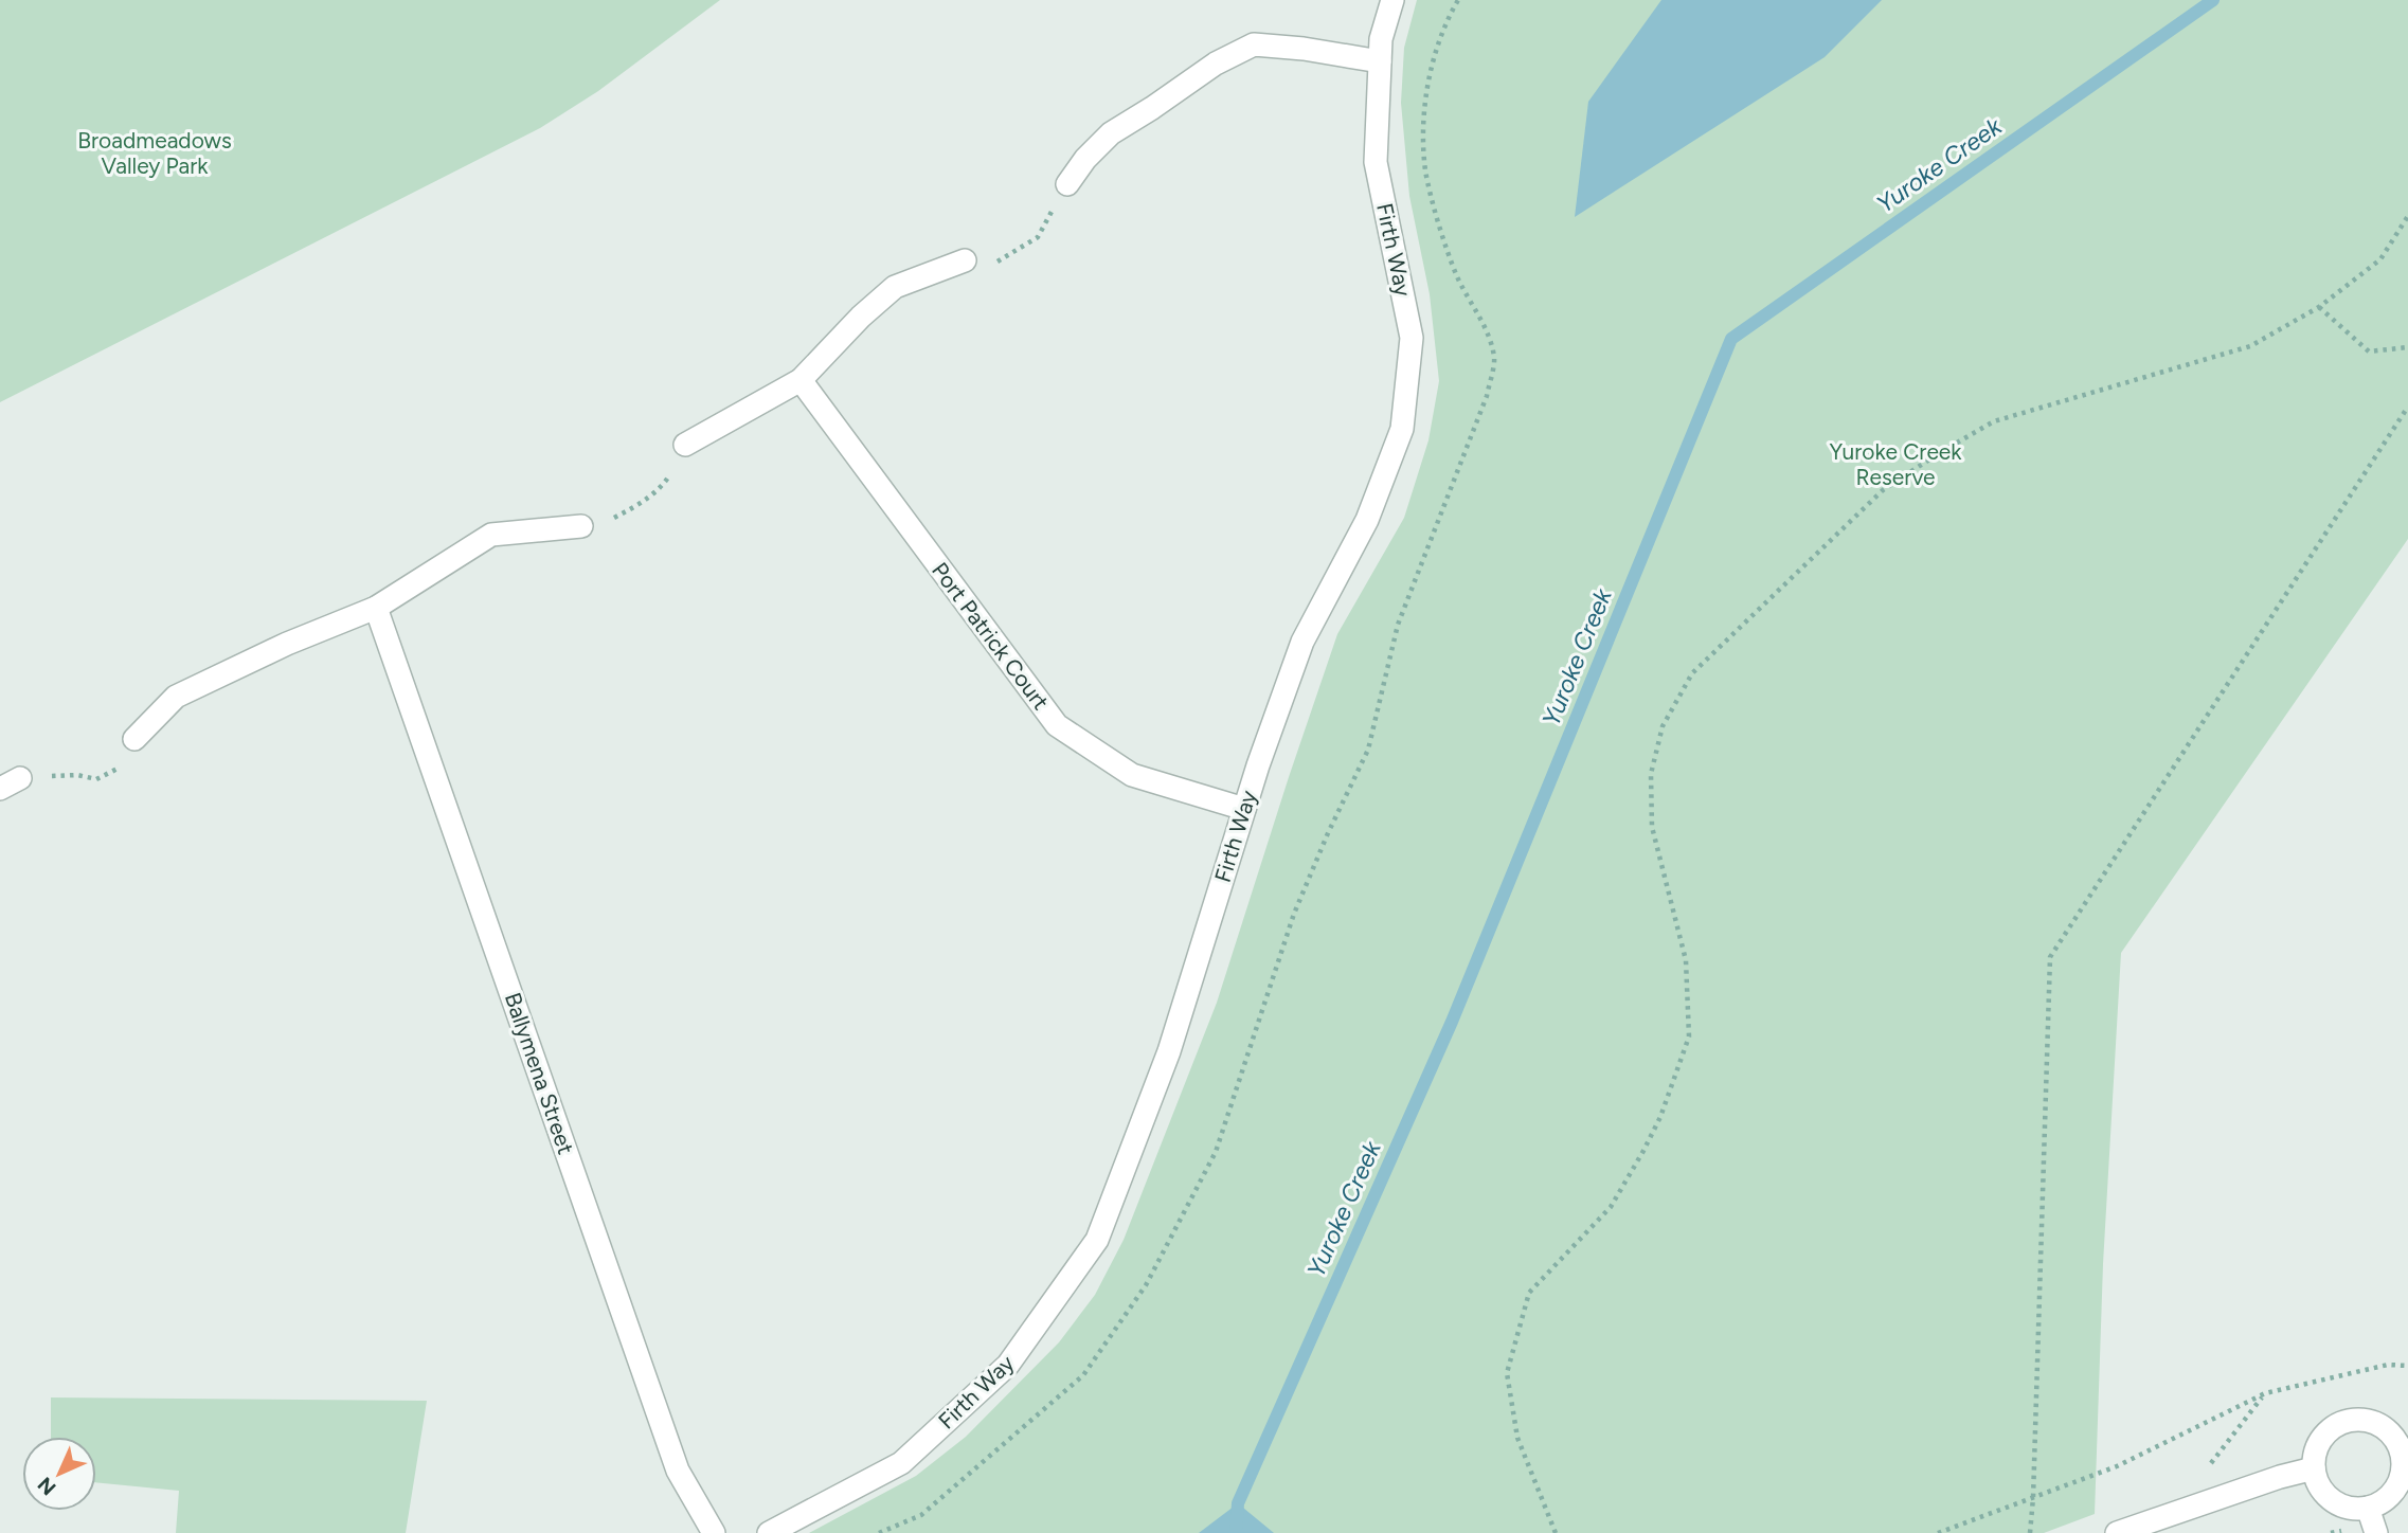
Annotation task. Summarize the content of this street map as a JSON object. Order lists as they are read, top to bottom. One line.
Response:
{"streets":{"street":["Firth Way","Port Patrick Court","Ballymena Street"]},"crossings":[["Firth Way","Port Patrick Court"]],"water":["Yuroke Creek"],"parks":["Broadmeadows Valley Park","Yuroke Creek Reserve"],"north":"bottom left"}
